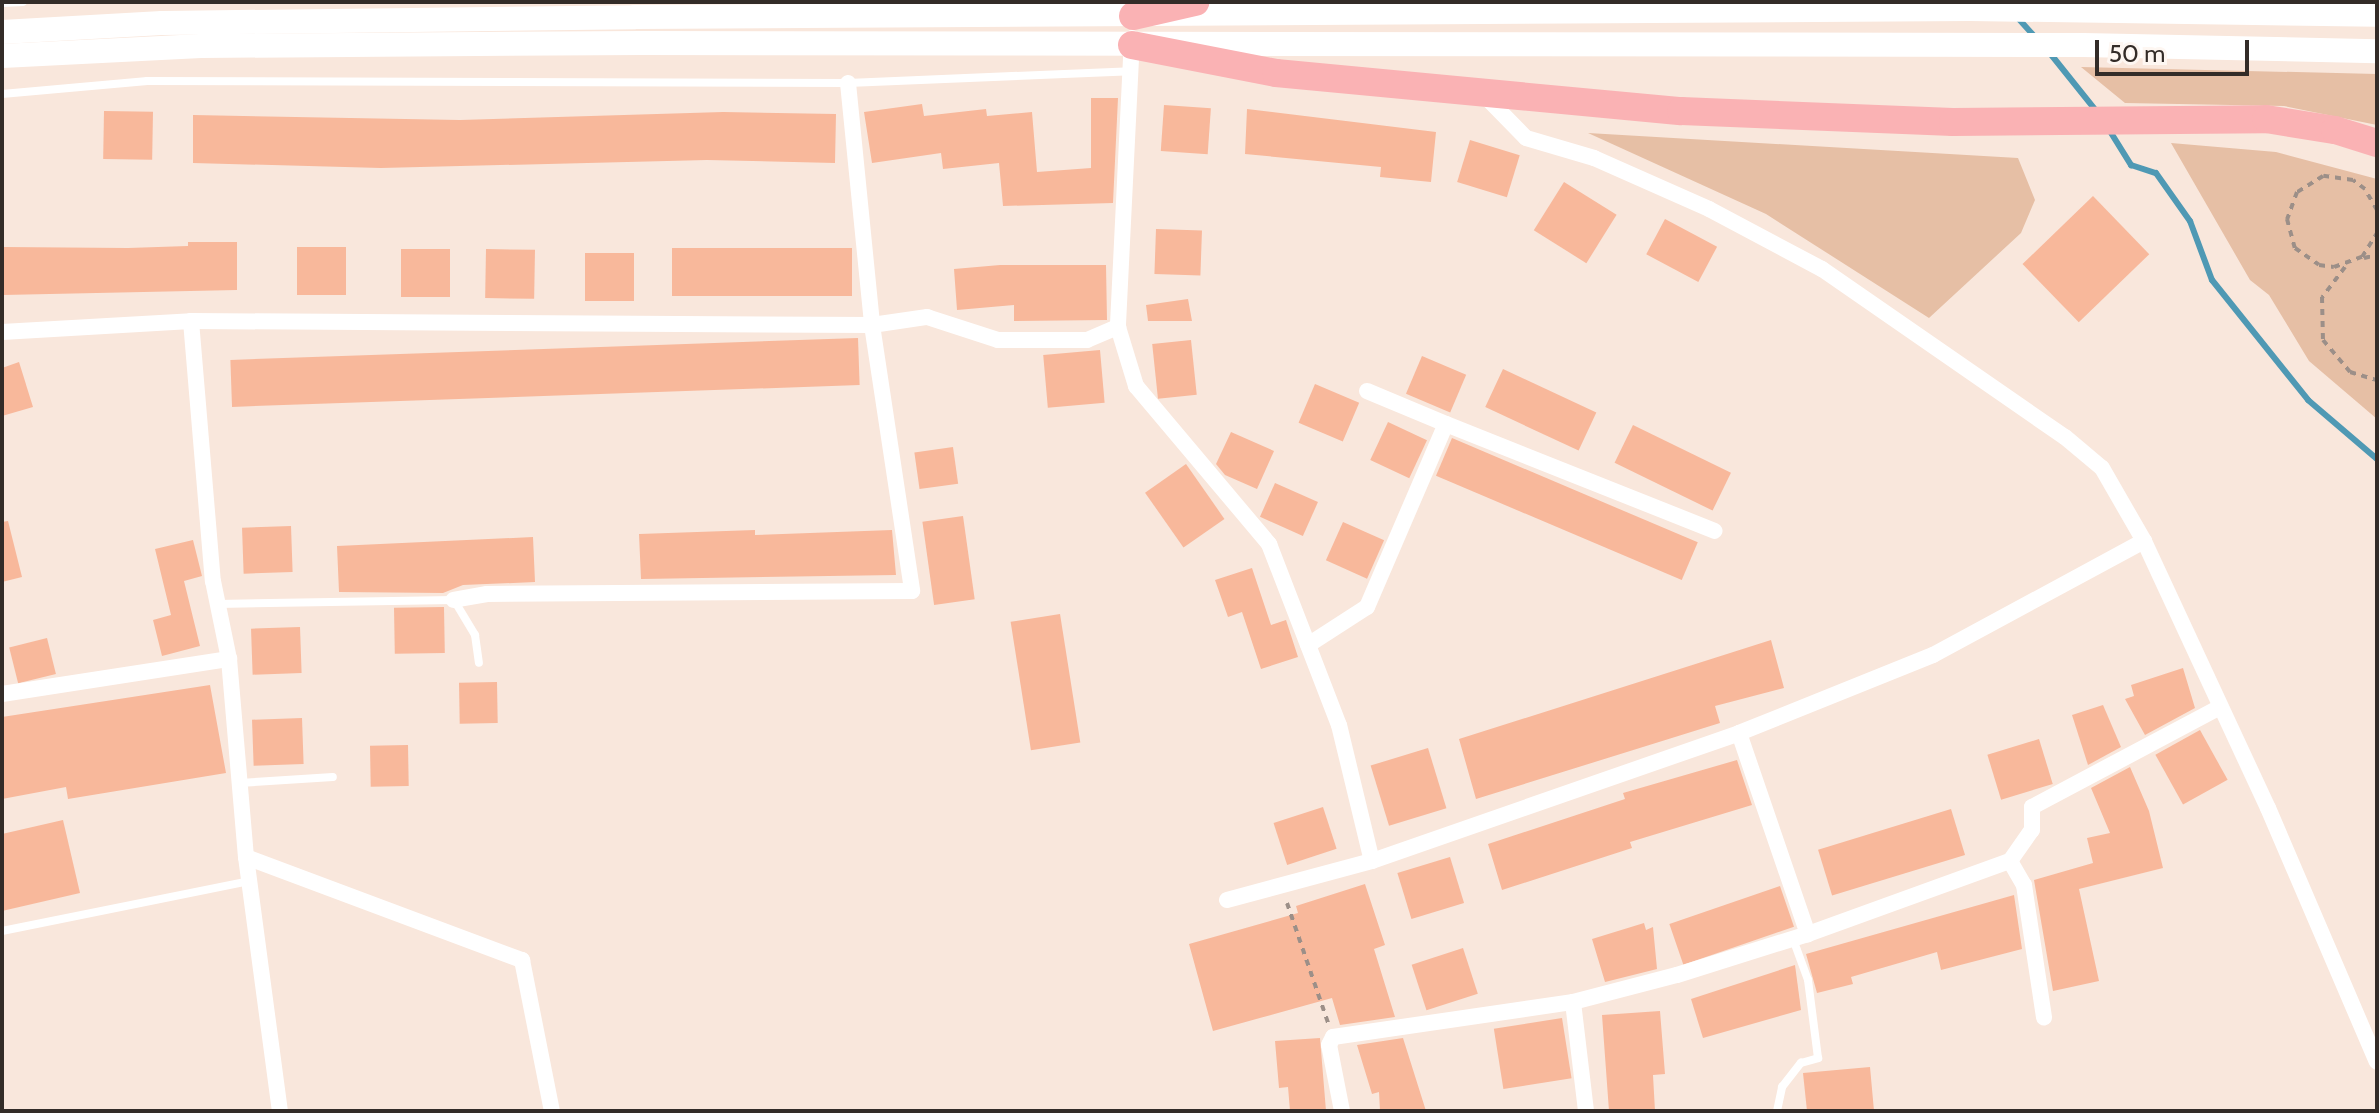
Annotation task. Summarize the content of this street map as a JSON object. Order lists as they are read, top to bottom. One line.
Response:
{"scale_bar":"50 m"}
